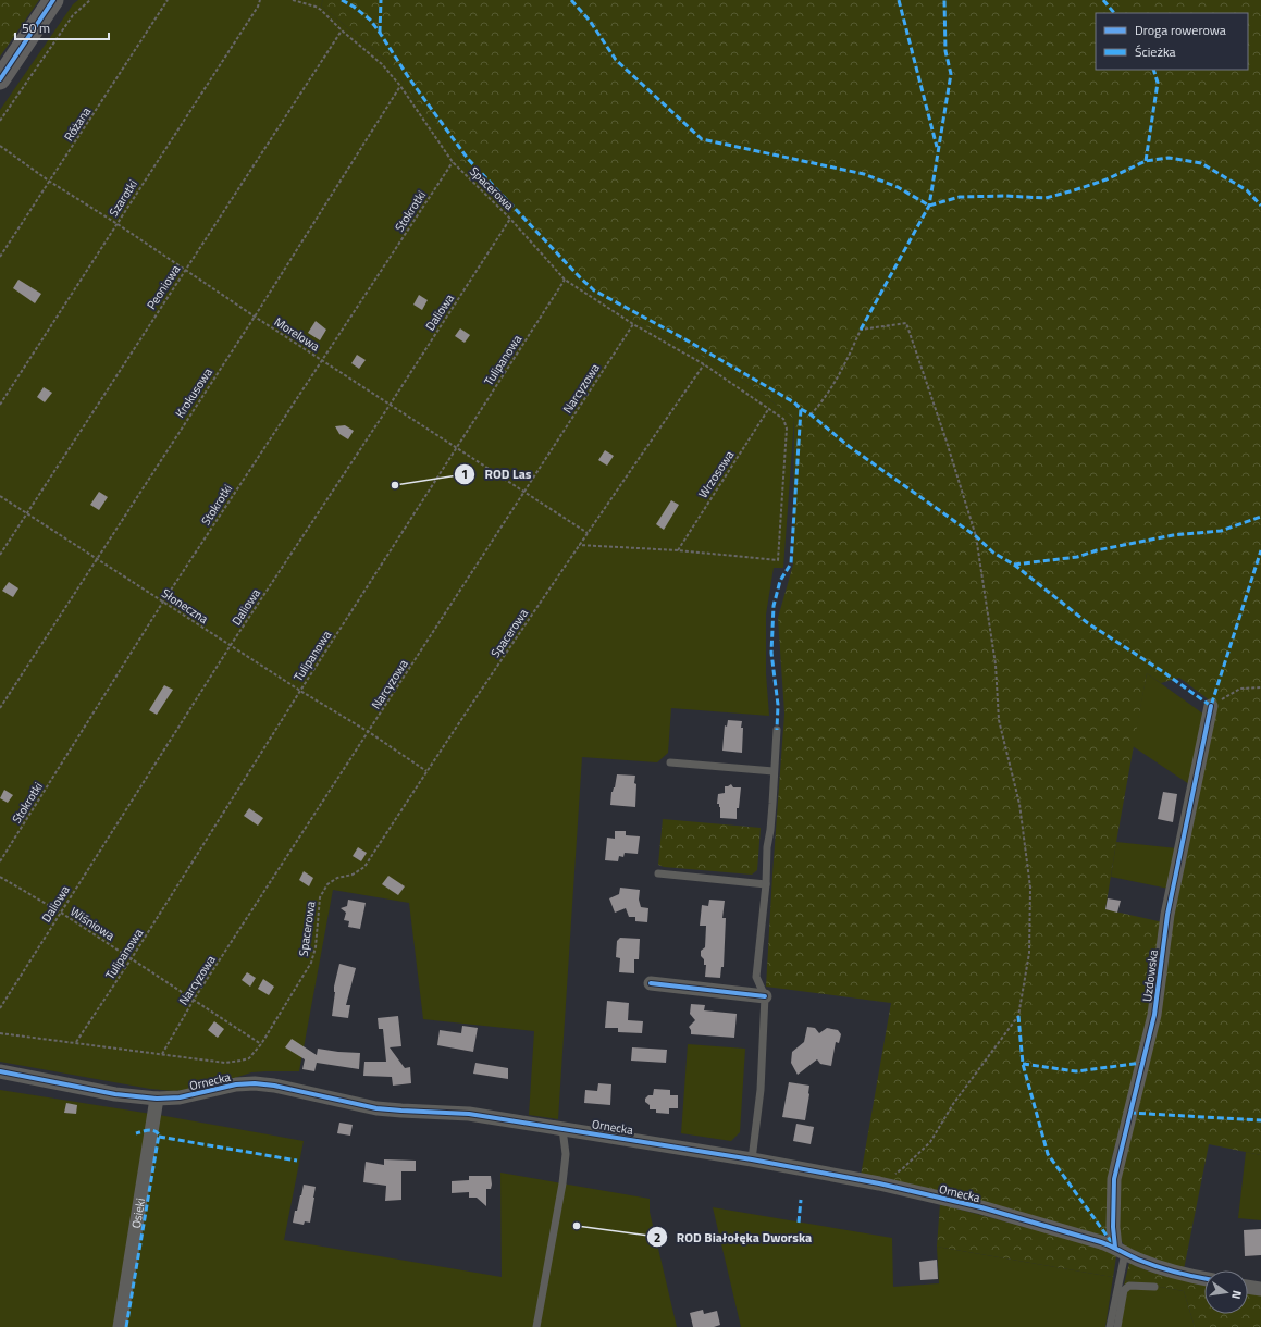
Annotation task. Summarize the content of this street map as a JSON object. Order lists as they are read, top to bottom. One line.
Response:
{"streets":{"street":["Uzdowska","Ornecka","Osieki"],"path":["Różana","Spacerowa","Szarotki","Stokrotki","Peoniowa","Daliowa","Morelowa","Tulipanowa","Narcyzowa","Krokusowa","Wrzosowa","Słoneczna","Wiśniowa"]},"crossings":[["Różana","Morelowa"],["Spacerowa","Stokrotki"],["Spacerowa","Peoniowa"],["Spacerowa","Daliowa"],["Spacerowa","Morelowa"],["Spacerowa","Tulipanowa"],["Spacerowa","Narcyzowa"],["Spacerowa","Krokusowa"],["Spacerowa","Wrzosowa"],["Spacerowa","Słoneczna"],["Spacerowa","Wiśniowa"],["Szarotki","Morelowa"],["Stokrotki","Morelowa"],["Stokrotki","Słoneczna"],["Peoniowa","Morelowa"],["Peoniowa","Słoneczna"],["Daliowa","Morelowa"],["Daliowa","Słoneczna"],["Daliowa","Wiśniowa"],["Morelowa","Tulipanowa"],["Morelowa","Narcyzowa"],["Morelowa","Krokusowa"],["Tulipanowa","Słoneczna"],["Tulipanowa","Wiśniowa"],["Narcyzowa","Słoneczna"],["Narcyzowa","Wiśniowa"],["Krokusowa","Słoneczna"],["Uzdowska","Ornecka"],["Ornecka","Osieki"]],"places":["ROD Las","ROD Białołęka Dworska"],"legend":["Droga rowerowa","Ścieżka"],"scale_bar":"50 m","north":"right"}
